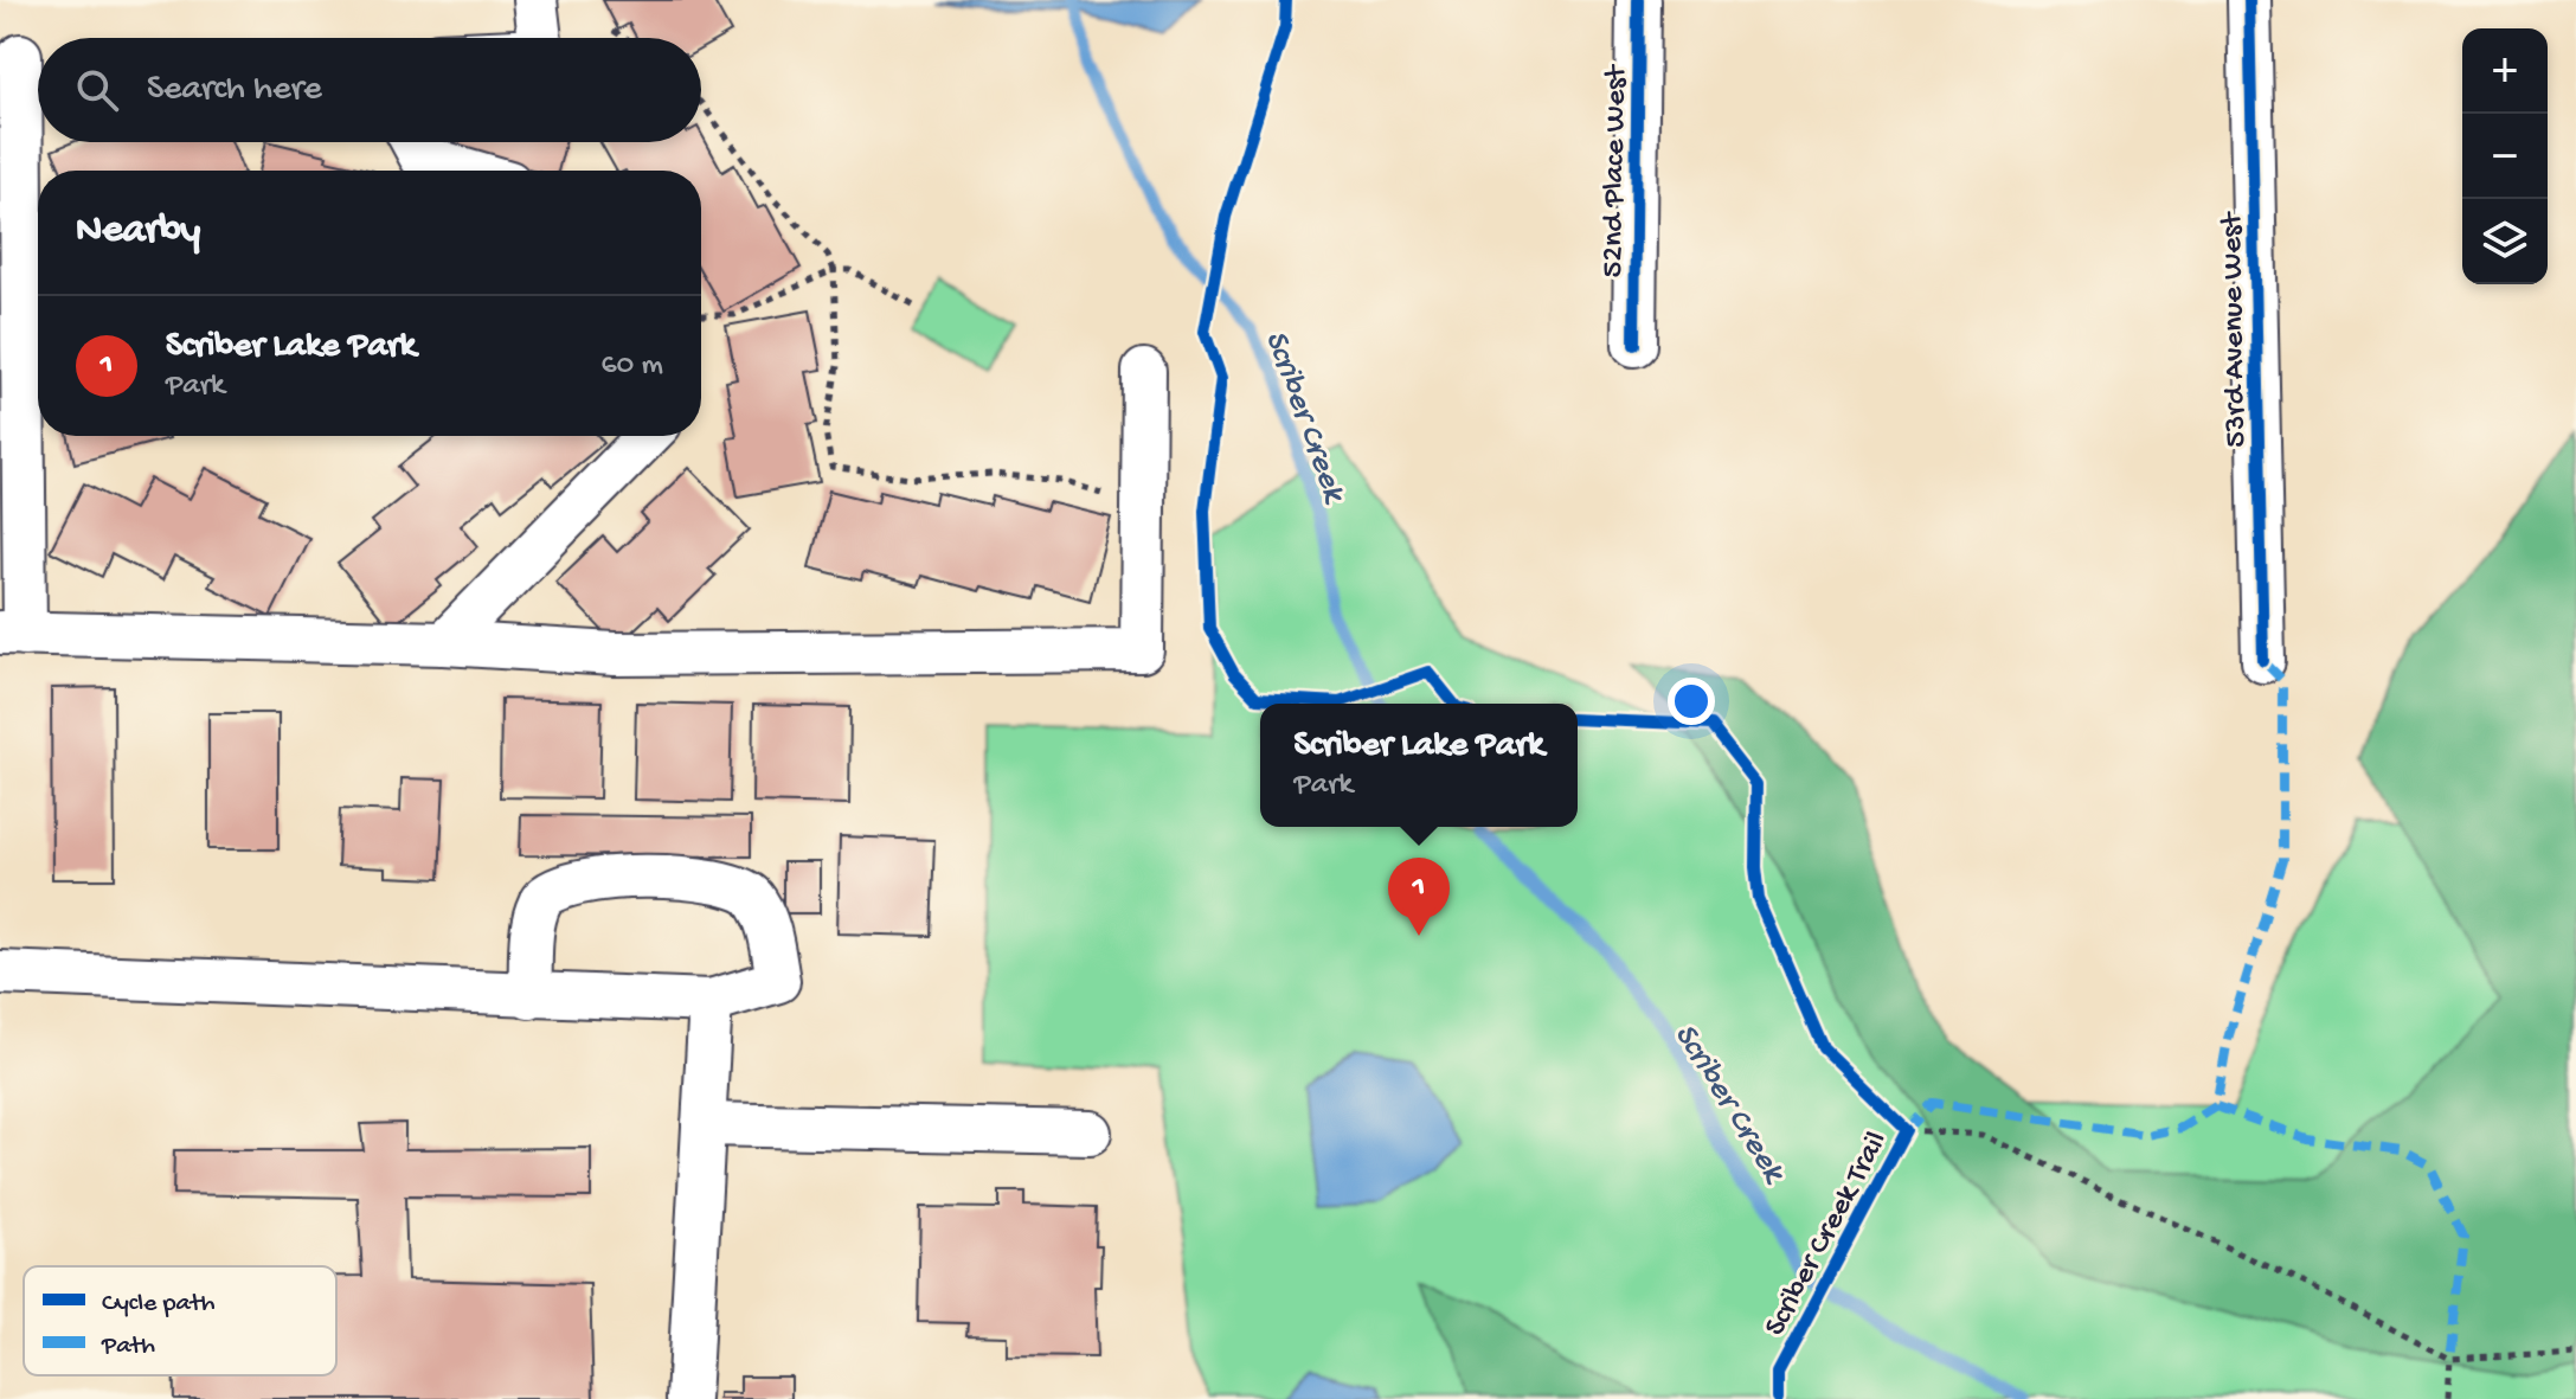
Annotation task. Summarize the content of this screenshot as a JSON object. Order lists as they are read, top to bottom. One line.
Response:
{"streets":{"street":["52nd Place West","53rd Avenue West"],"cycle path":["Scriber Creek Trail"]},"water":["Scriber Creek"],"legend":["Cycle path","Path"],"page":{"map_buttons":["+","−"],"search":"Search here","heading":"Nearby","list":[{"mark":"1","name":"Scriber Lake Park","note":"Park","value":"60 m"}],"popup":["Scriber Lake Park","Park"],"pins":"1"}}
